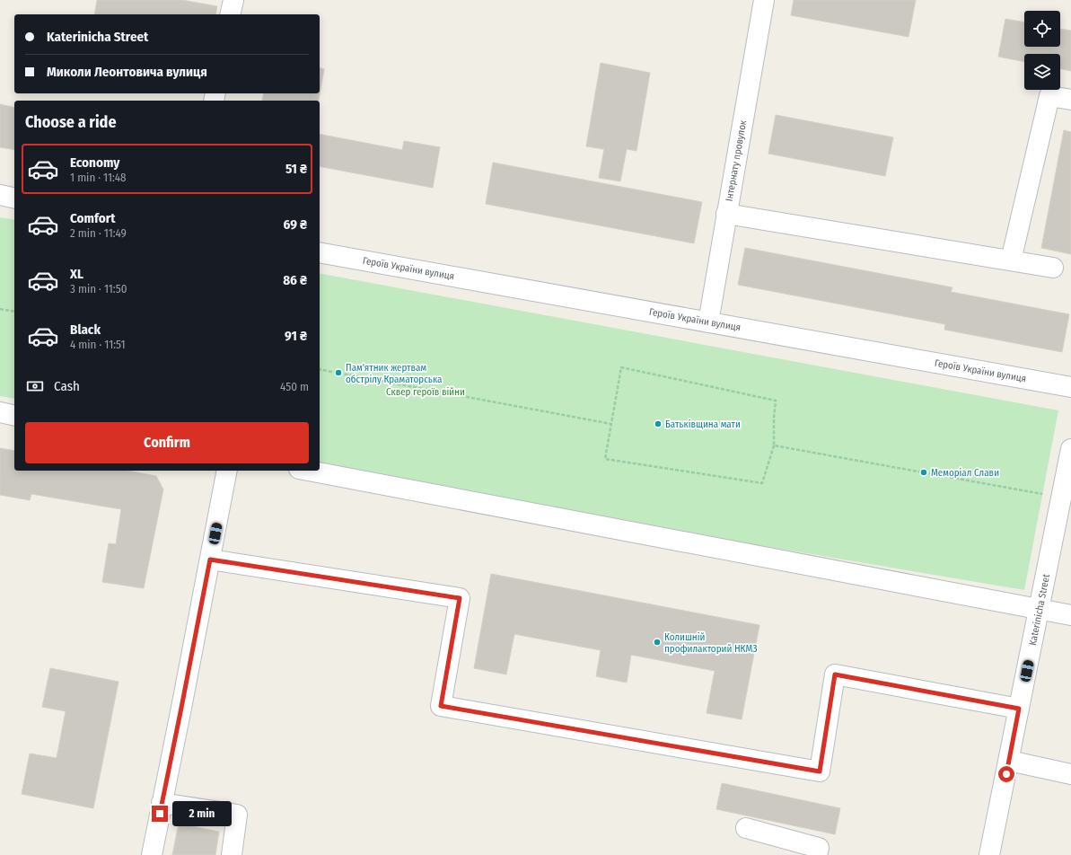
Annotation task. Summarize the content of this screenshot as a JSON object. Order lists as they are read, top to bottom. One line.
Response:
{"streets":{"street":["Інтернату провулок","Героїв України вулиця","Katerinicha Street"]},"crossings":[["Інтернату провулок","Героїв України вулиця"]],"parks":["Сквер героїв війни"],"places":["Пам'ятник жертвам обстрілу Краматорська","Батьківщина мати","Меморіал Слави","Колишній профилакторий НКМЗ"],"page":{"banner":["Katerinicha Street","Миколи Леонтовича вулиця"],"heading":"Choose a ride","list":[{"name":"Economy","note":"1 min · 11:48","value":"51 ₴"},{"name":"Comfort","note":"2 min · 11:49","value":"69 ₴"},{"name":"XL","note":"3 min · 11:50","value":"86 ₴"},{"name":"Black","note":"4 min · 11:51","value":"91 ₴"}],"pay":["Cash","450 m"],"buttons":"Confirm","bubble":"2 min"}}
